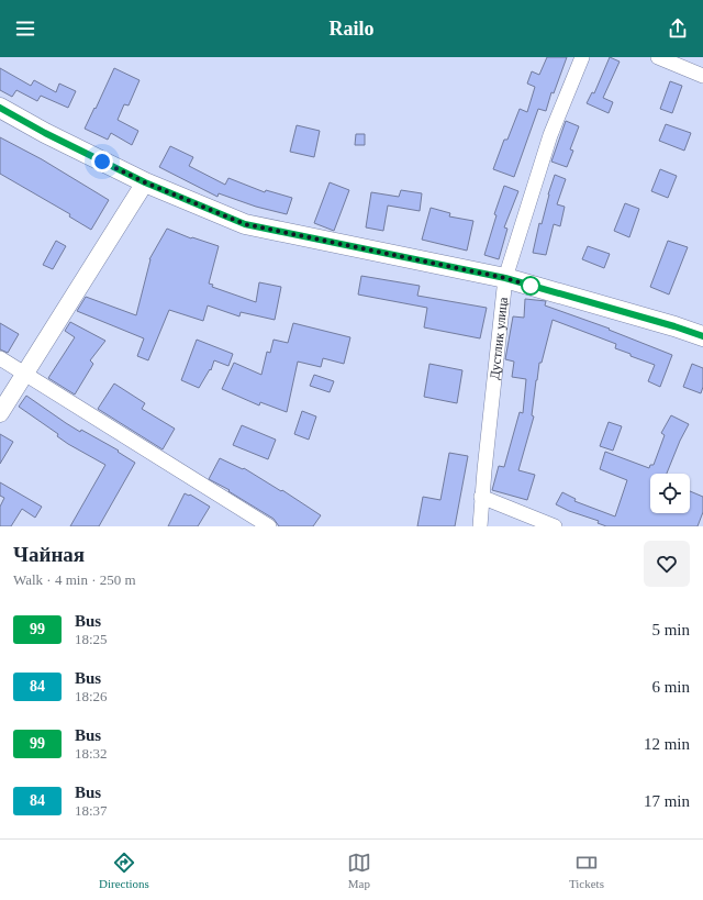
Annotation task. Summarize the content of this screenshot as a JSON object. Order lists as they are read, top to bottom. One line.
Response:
{"streets":{"street":["Дустлик улица"]},"lines":["bus line 99"],"page":{"header":"Railo","heading":["Чайная","Walk · 4 min · 250 m"],"list":[{"mark":"99","name":"Bus","note":"18:25","value":"5 min"},{"mark":"84","name":"Bus","note":"18:26","value":"6 min"},{"mark":"99","name":"Bus","note":"18:32","value":"12 min"},{"mark":"84","name":"Bus","note":"18:37","value":"17 min"}],"tabs":["Directions","Map","Tickets"]}}
